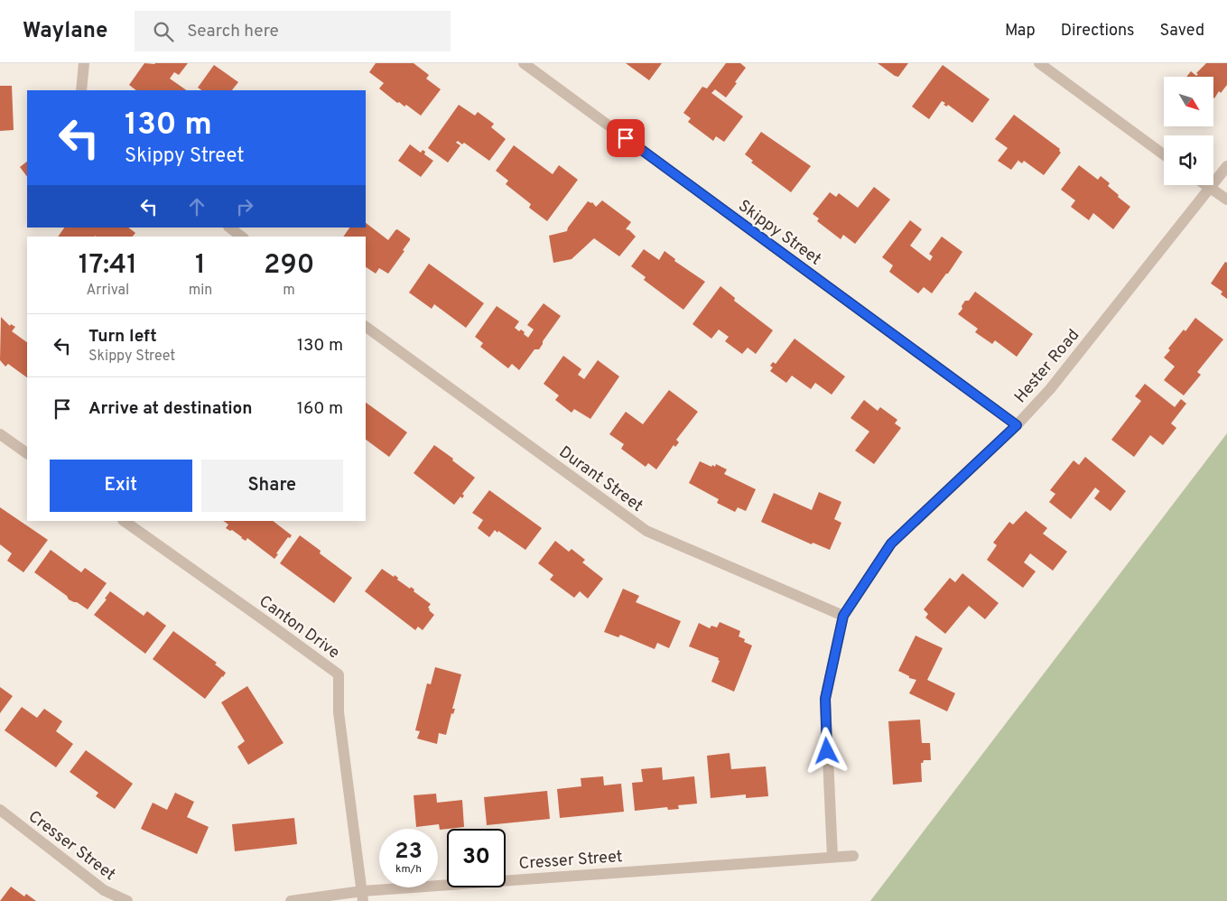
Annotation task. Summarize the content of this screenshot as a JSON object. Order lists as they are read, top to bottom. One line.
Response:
{"streets":{"street":["Skippy Street","Hester Road","Durant Street","Canton Drive","Cresser Street"]},"crossings":[["Skippy Street","Hester Road"],["Hester Road","Durant Street"],["Hester Road","Cresser Street"],["Canton Drive","Cresser Street"]],"north":"bottom right","page":{"header":"Waylane","search":"Search here","nav":["Map","Directions","Saved"],"turn":["130 m","Skippy Street"],"eta":["17:41","Arrival","1","min","290","m"],"list":[{"name":"Turn left","note":"Skippy Street","value":"130 m"},{"name":"Arrive at destination","value":"160 m"}],"buttons":["Exit","Share"],"speed":"23 km/h","limit":"30"}}
